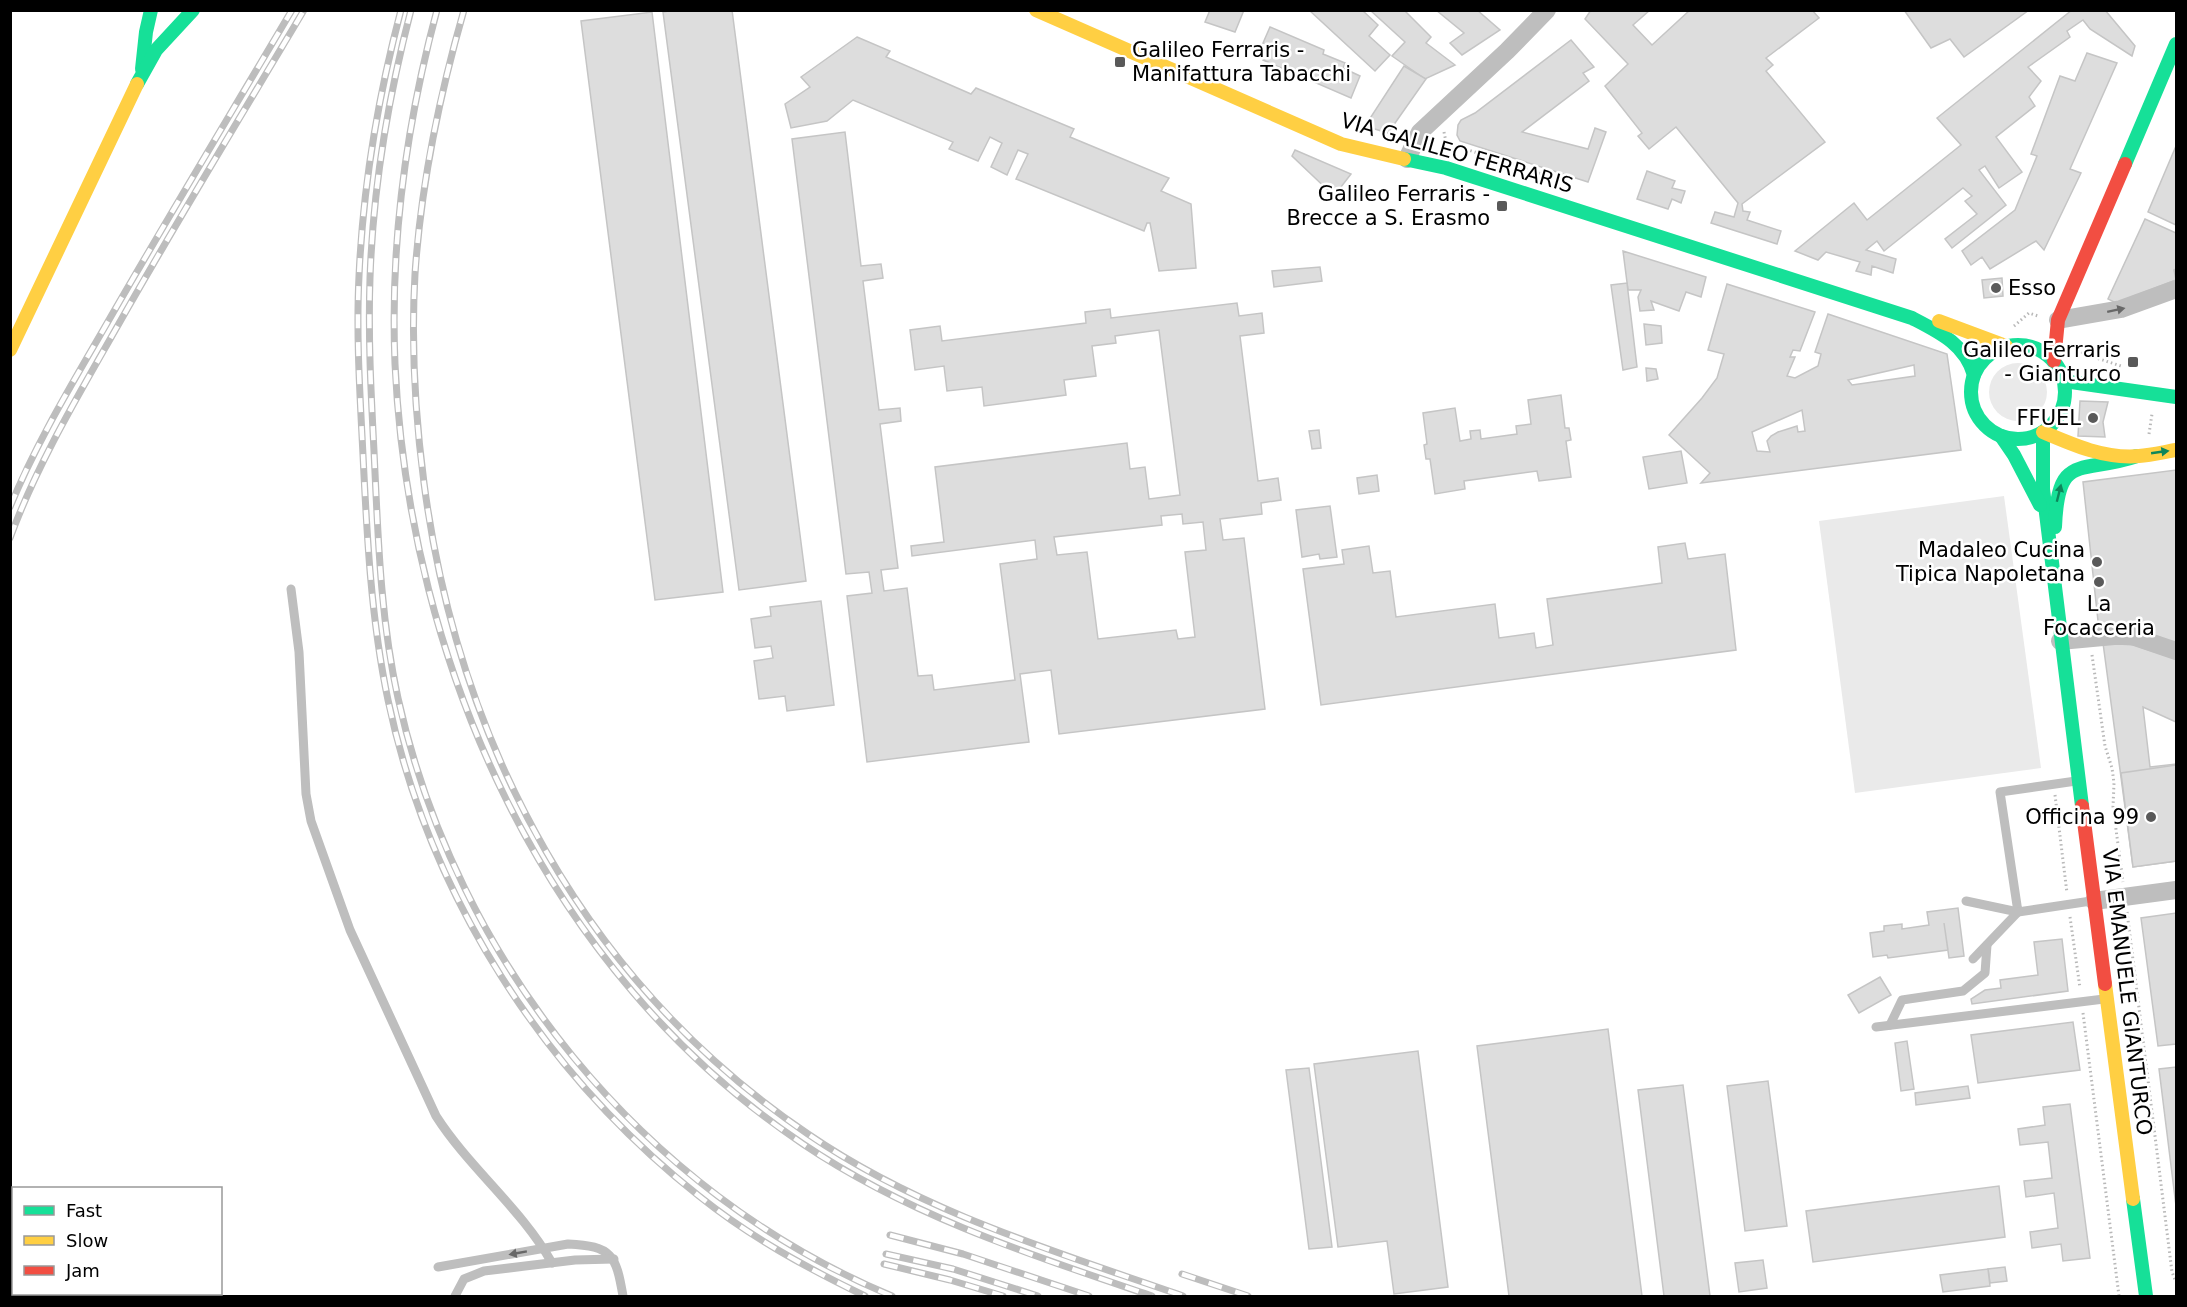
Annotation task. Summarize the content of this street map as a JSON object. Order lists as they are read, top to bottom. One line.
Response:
{"streets":{"main road":["VIA GALILEO FERRARIS","VIA EMANUELE GIANTURCO"]},"crossings":[["VIA GALILEO FERRARIS","VIA EMANUELE GIANTURCO"]],"places":{"transit":["Galileo Ferraris - Manifattura Tabacchi","Galileo Ferraris - Brecce a S. Erasmo","Galileo Ferraris - Gianturco"],"other":["Esso","FFUEL","Madaleo Cucina Tipica Napoletana","La Focacceria","Officina 99"]},"legend":["Fast","Slow","Jam"]}
